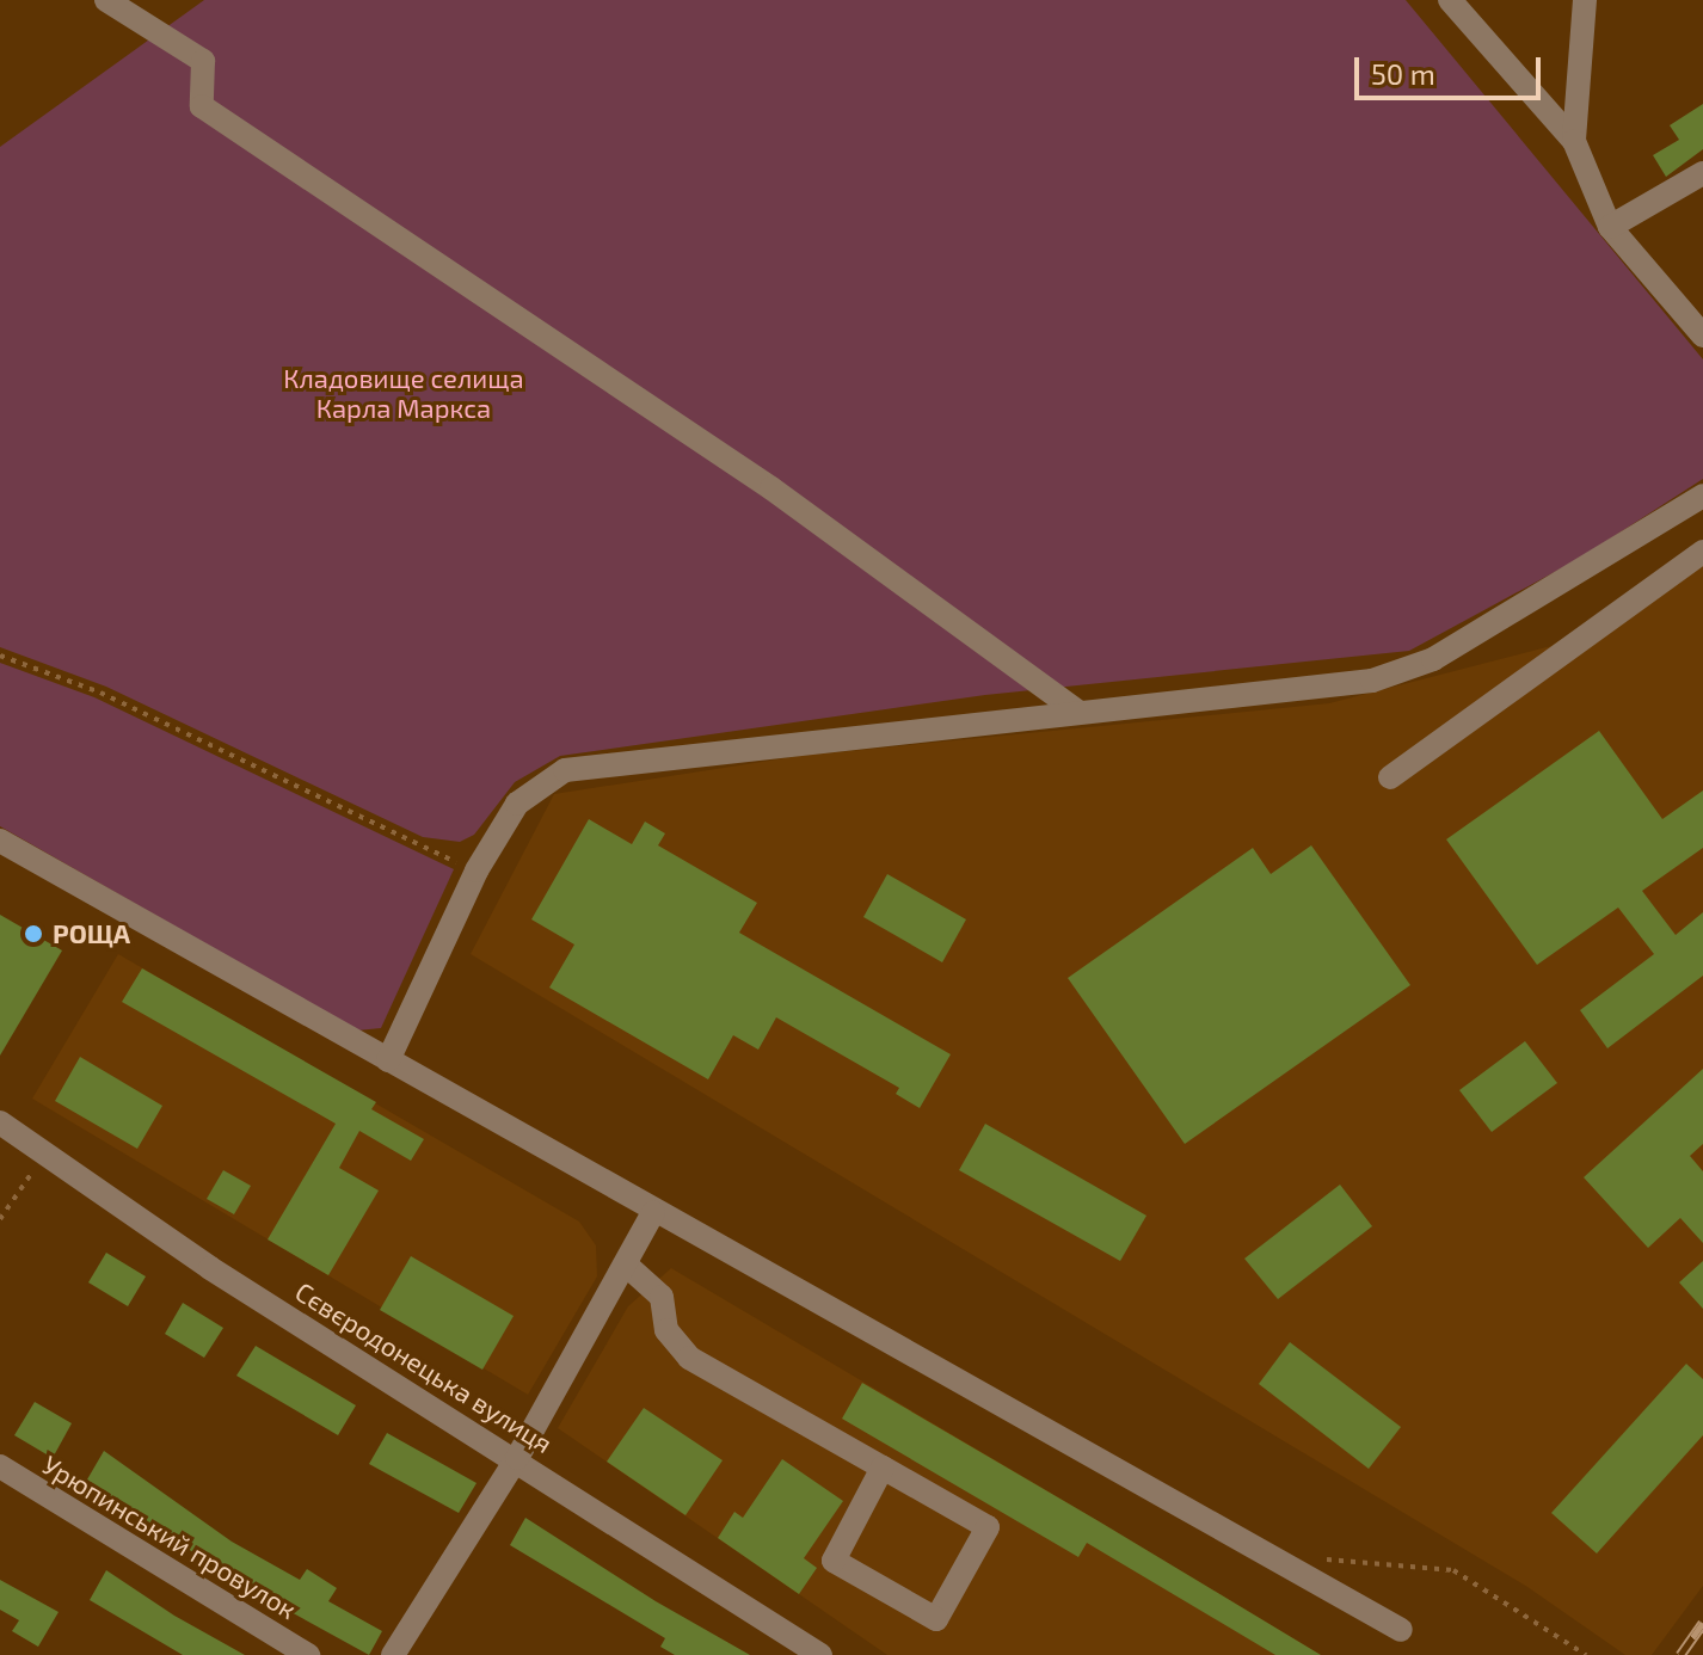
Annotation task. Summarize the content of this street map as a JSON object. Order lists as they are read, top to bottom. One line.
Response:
{"streets":{"street":["Сєвєродонецька вулиця","Урюпинський провулок"]},"parks":["Кладовище селища Карла Маркса"],"places":["РОЩА"],"scale_bar":"50 m"}
